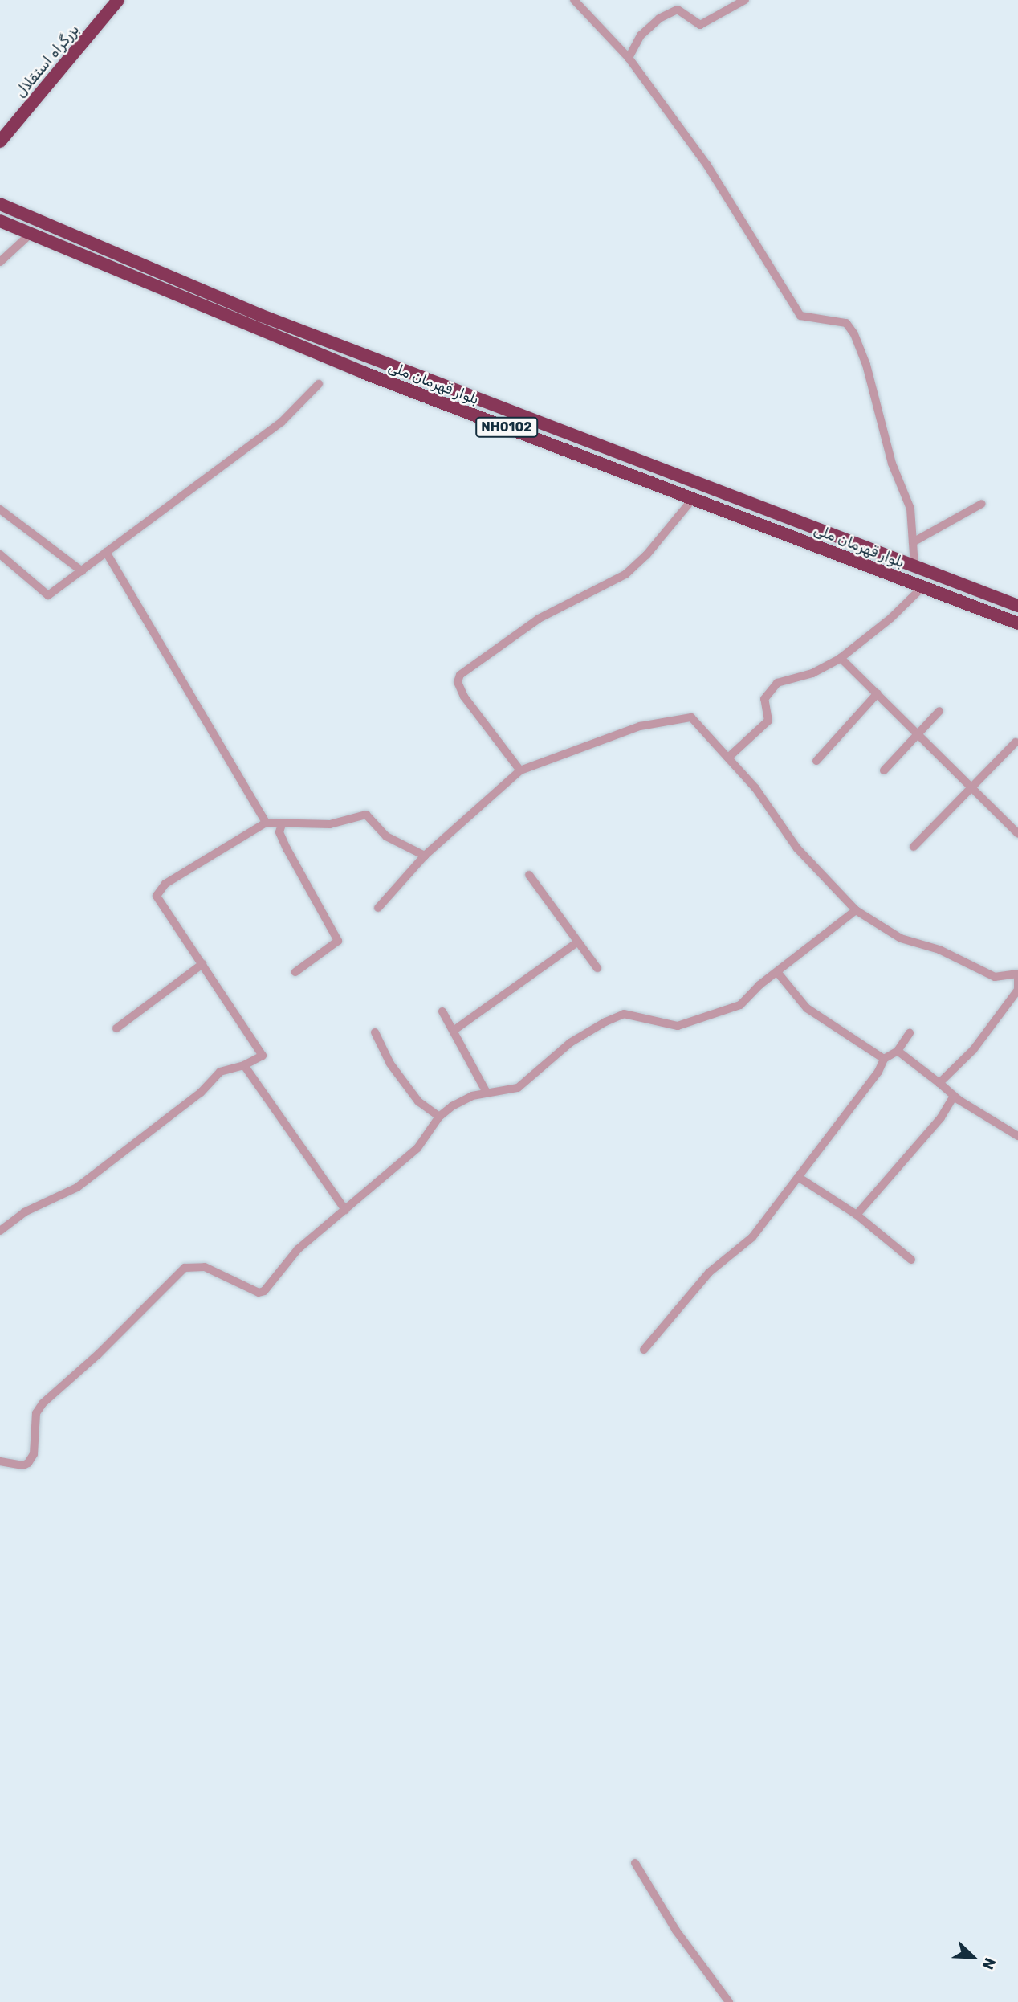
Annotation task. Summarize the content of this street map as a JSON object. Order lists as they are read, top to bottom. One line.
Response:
{"streets":{"highway":["بزرگراه استقلال","بلوار قهرمان ملی","NH0102"]},"north":"bottom right"}
